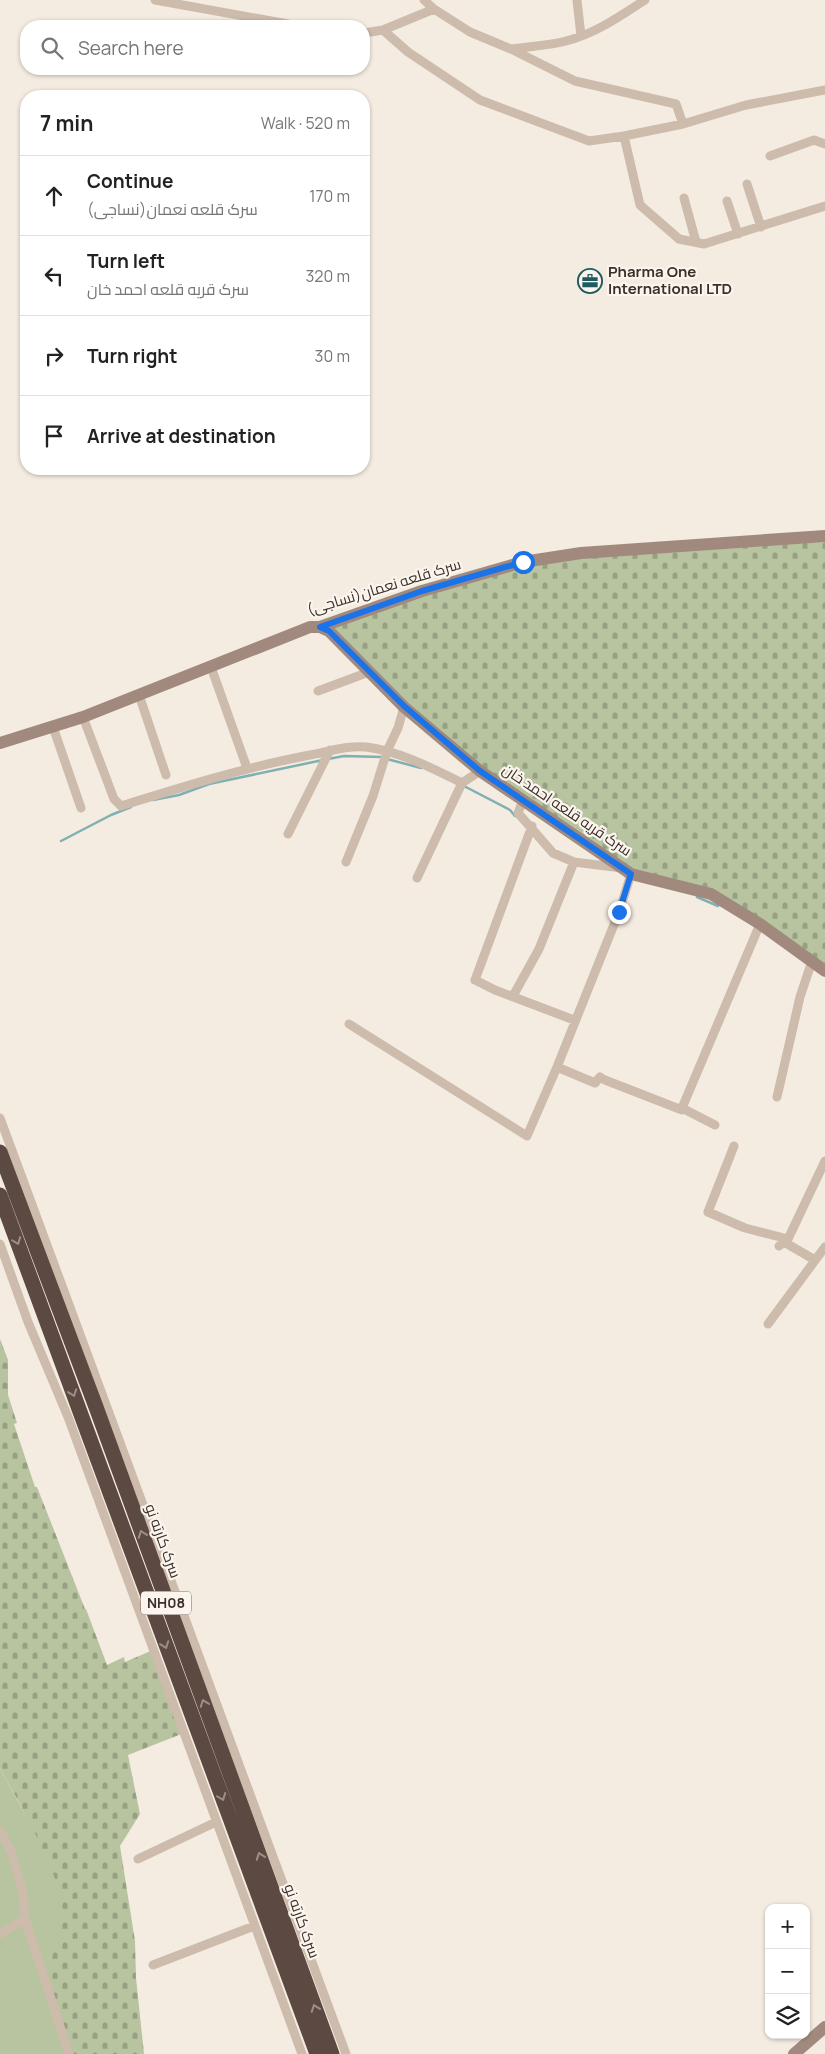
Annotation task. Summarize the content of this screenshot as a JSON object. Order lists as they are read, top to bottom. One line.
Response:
{"streets":{"highway":["سرک کارته نو","NH08"],"street":["سرک قلعه نعمان(نساجی)","سرک قریه قلعه احمد خان"]},"crossings":[["سرک قلعه نعمان(نساجی)","سرک قریه قلعه احمد خان"]],"places":{"office":["Pharma One International LTD"]},"page":{"search":"Search here","heading":["7 min","Walk · 520 m"],"list":[["Continue","سرک قلعه نعمان(نساجی)","170 m"],["Turn left","سرک قریه قلعه احمد خان","320 m"],["Turn right","30 m"],"Arrive at destination"],"map_buttons":["+","−"]}}
